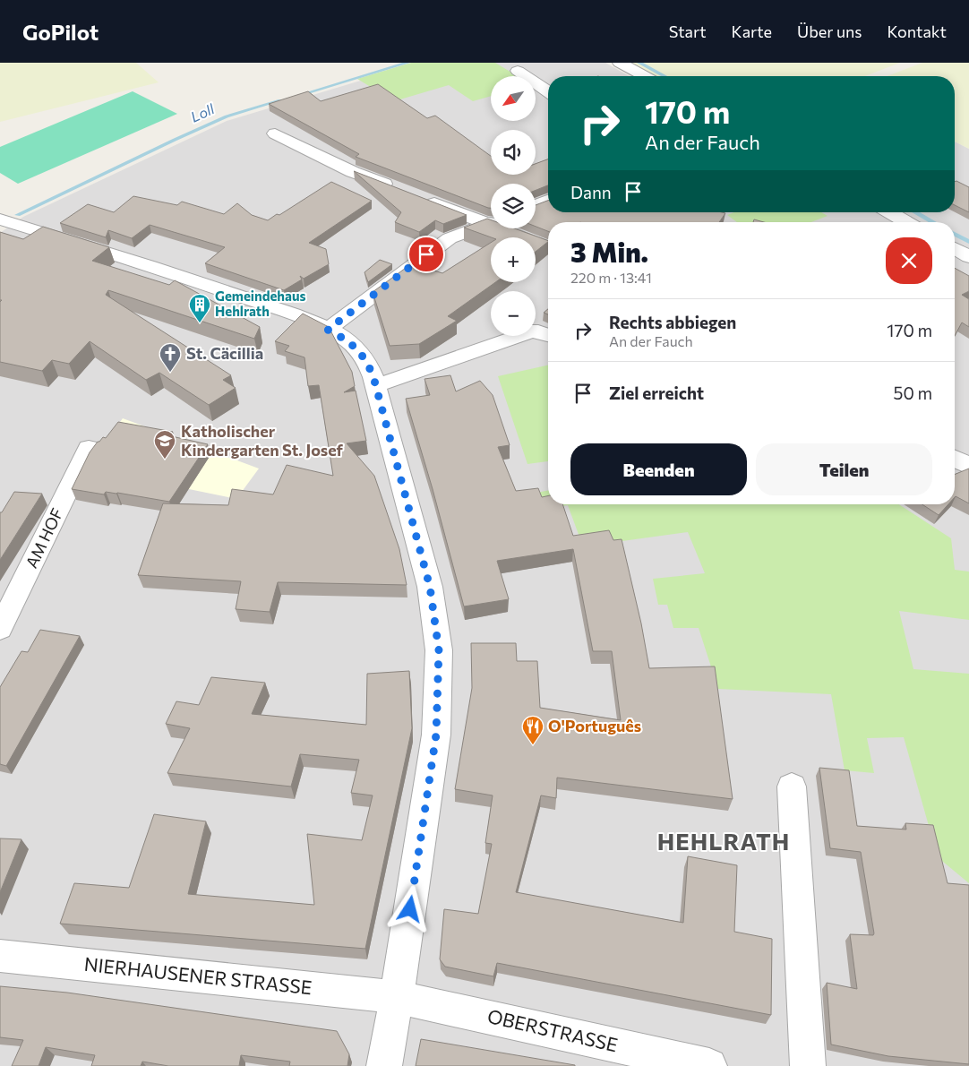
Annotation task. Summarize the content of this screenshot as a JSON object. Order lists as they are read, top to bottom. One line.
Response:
{"streets":{"street":["AM HOF","NIERHAUSENER STRASSE","OBERSTRASSE"]},"crossings":[["NIERHAUSENER STRASSE","OBERSTRASSE"]],"districts":["HEHLRATH"],"water":["Loll"],"places":{"building":["Gemeindehaus Hehlrath"],"church":["St. Cäcillia"],"school or university":["Katholischer Kindergarten St. Josef"],"restaurant":["O'Português"]},"north":"bottom left","page":{"header":"GoPilot","nav":["Start","Karte","Über uns","Kontakt"],"map_buttons":["+","−"],"turn":["170 m","An der Fauch"],"then":"Dann","heading":["3 Min.","220 m · 13:41"],"list":[{"name":"Rechts abbiegen","note":"An der Fauch","value":"170 m"},{"name":"Ziel erreicht","value":"50 m"}],"buttons":["Beenden","Teilen"]}}
